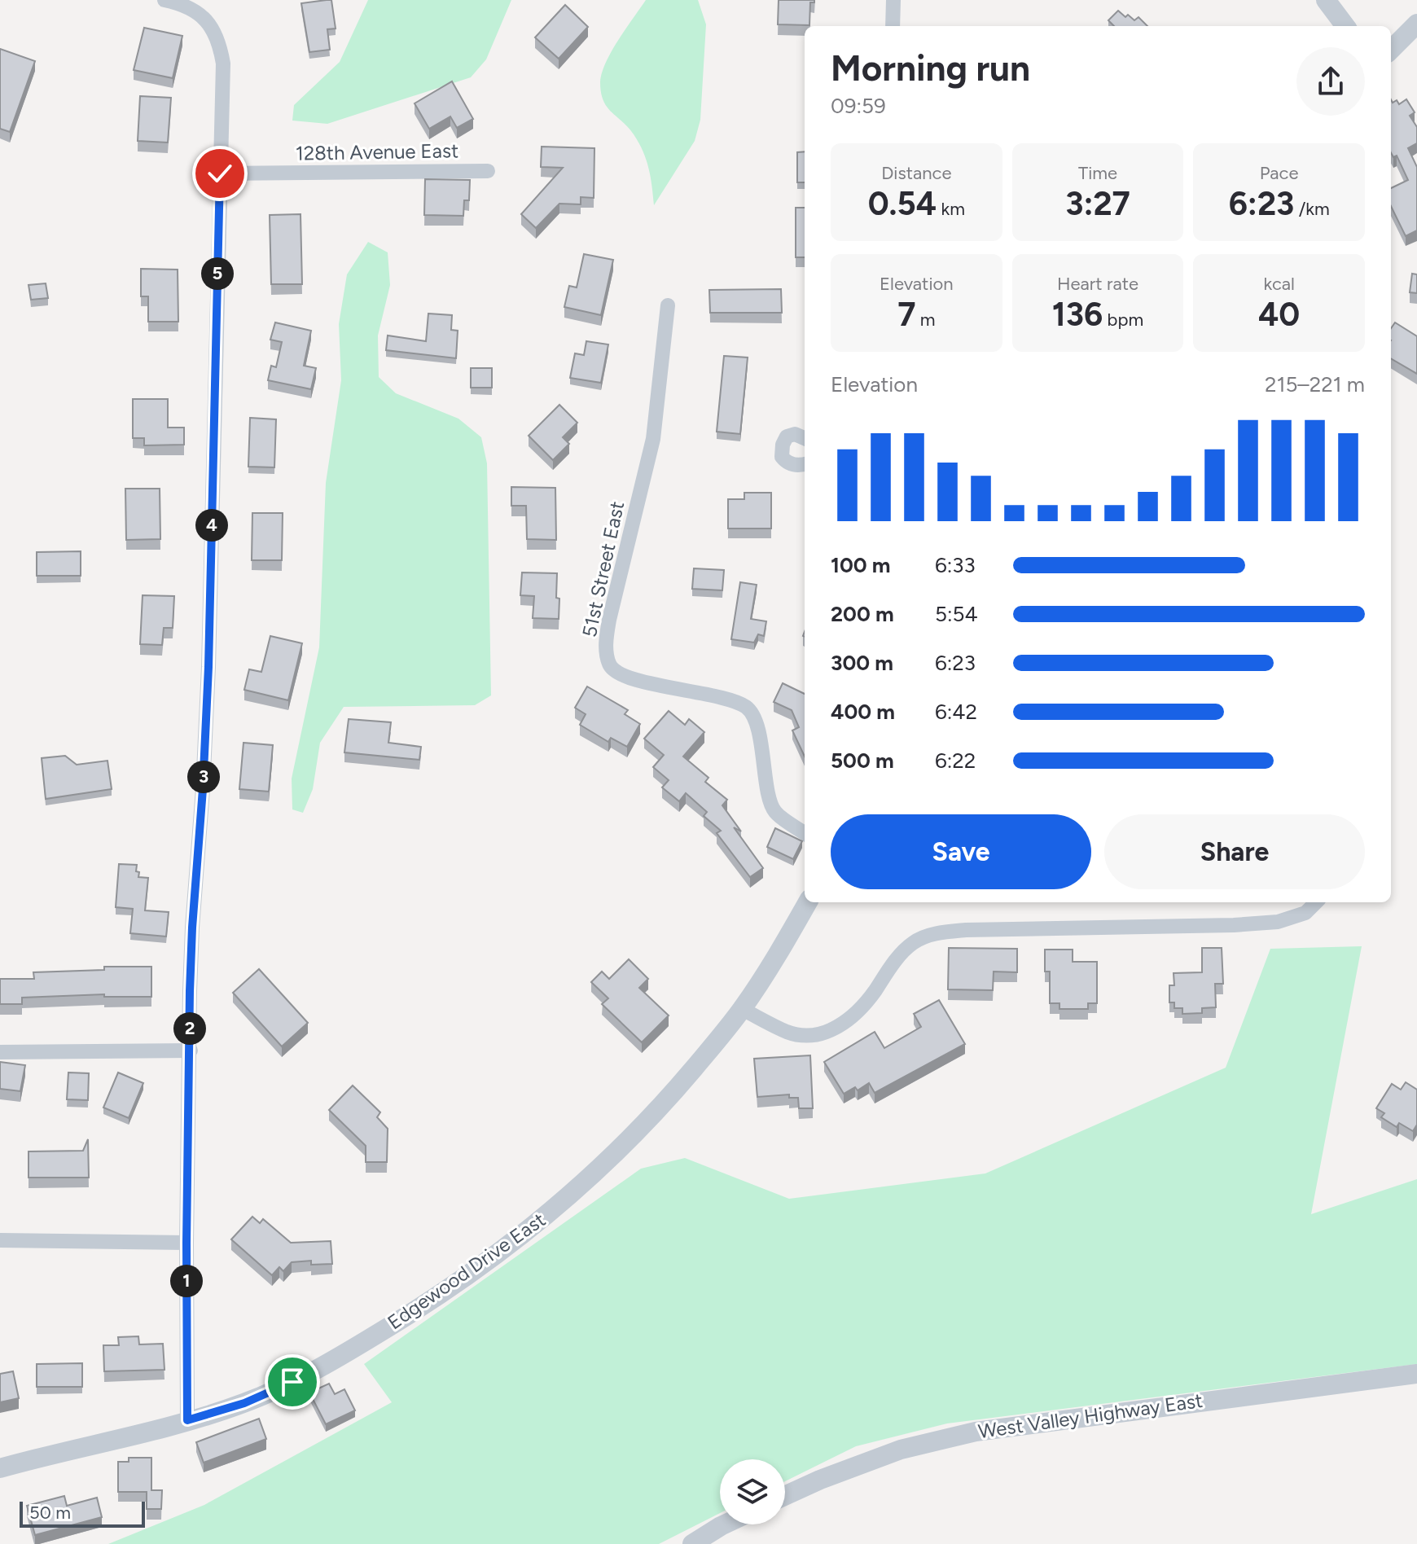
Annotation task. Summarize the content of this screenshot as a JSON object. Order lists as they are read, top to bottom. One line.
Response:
{"streets":{"street":["128th Avenue East","51st Street East","Edgewood Drive East","West Valley Highway East"]},"scale_bar":"50 m","page":{"heading":["Morning run","09:59"],"stats":[["Distance","0.54 km"],["Time","3:27"],["Pace","6:23 /km"],["Elevation","7 m"],["Heart rate","136 bpm"],["kcal","40"]],"pins":["5","4","3","2","1"],"chart":["Elevation","215–221 m"],"list":[{"name":"100 m","note":"6:33"},{"name":"200 m","note":"5:54"},{"name":"300 m","note":"6:23"},{"name":"400 m","note":"6:42"},{"name":"500 m","note":"6:22"}],"buttons":["Save","Share"],"scale":"50 m"}}
